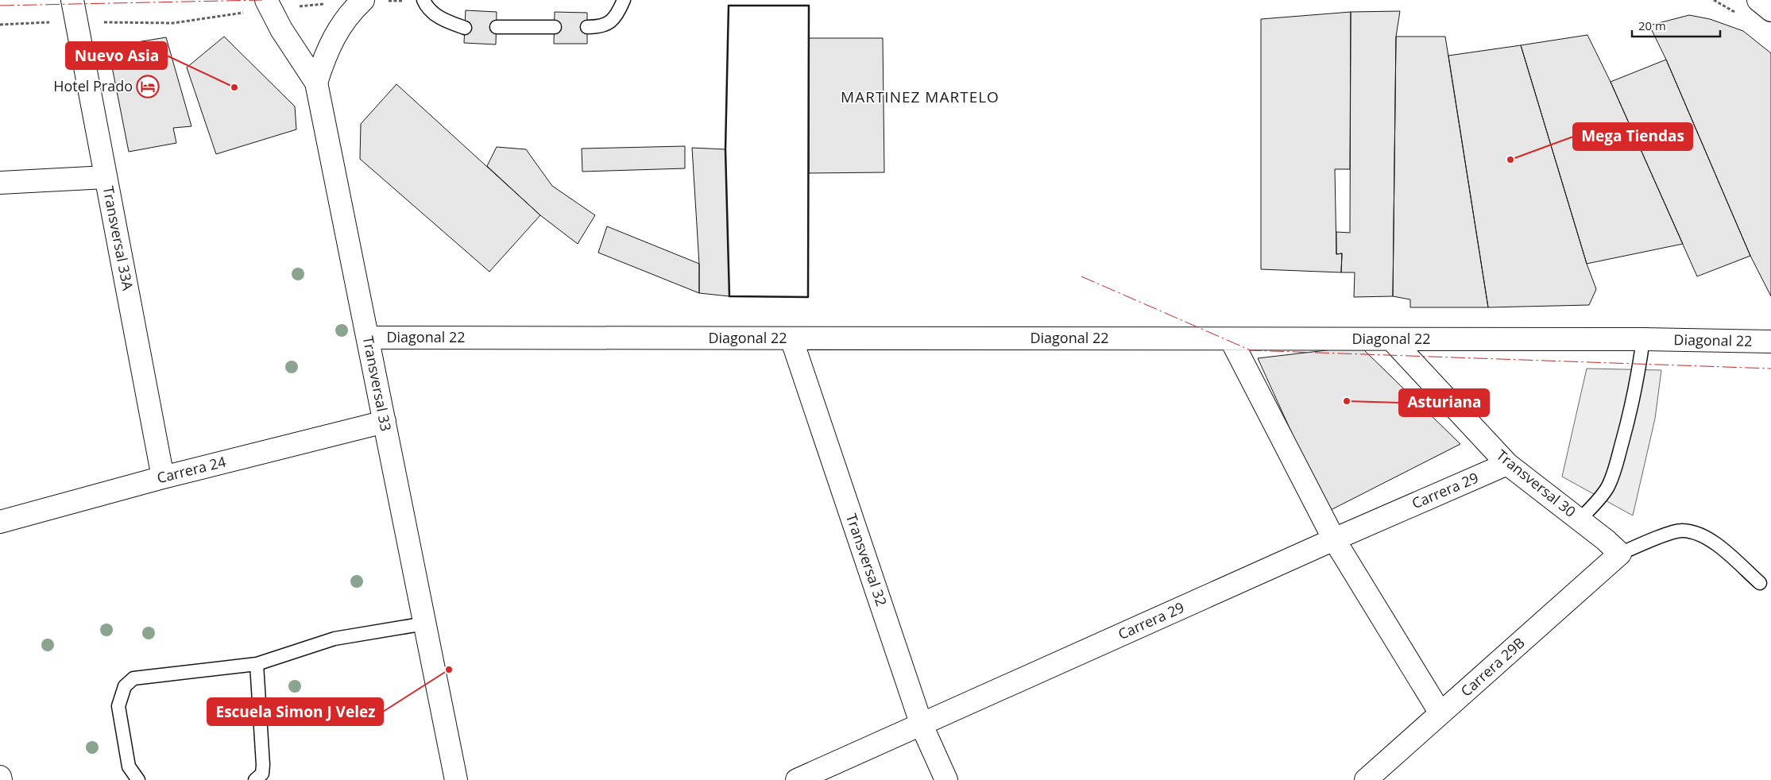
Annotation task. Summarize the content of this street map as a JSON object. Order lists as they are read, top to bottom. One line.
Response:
{"streets":{"street":["Transversal 33A","Diagonal 22","Transversal 33","Carrera 24","Transversal 30","Carrera 29","Transversal 32","Carrera 29B"]},"crossings":[["Transversal 33A","Carrera 24"],["Diagonal 22","Transversal 33"],["Diagonal 22","Transversal 30"],["Diagonal 22","Transversal 32"],["Transversal 33","Carrera 24"],["Transversal 30","Carrera 29"],["Transversal 30","Carrera 29B"],["Carrera 29","Transversal 32"]],"districts":["MARTINEZ MARTELO"],"places":{"hotel":["Hotel Prado"],"other":["Nuevo Asia","Mega Tiendas","Asturiana","Escuela Simon J Velez"]},"scale_bar":"20 m"}
